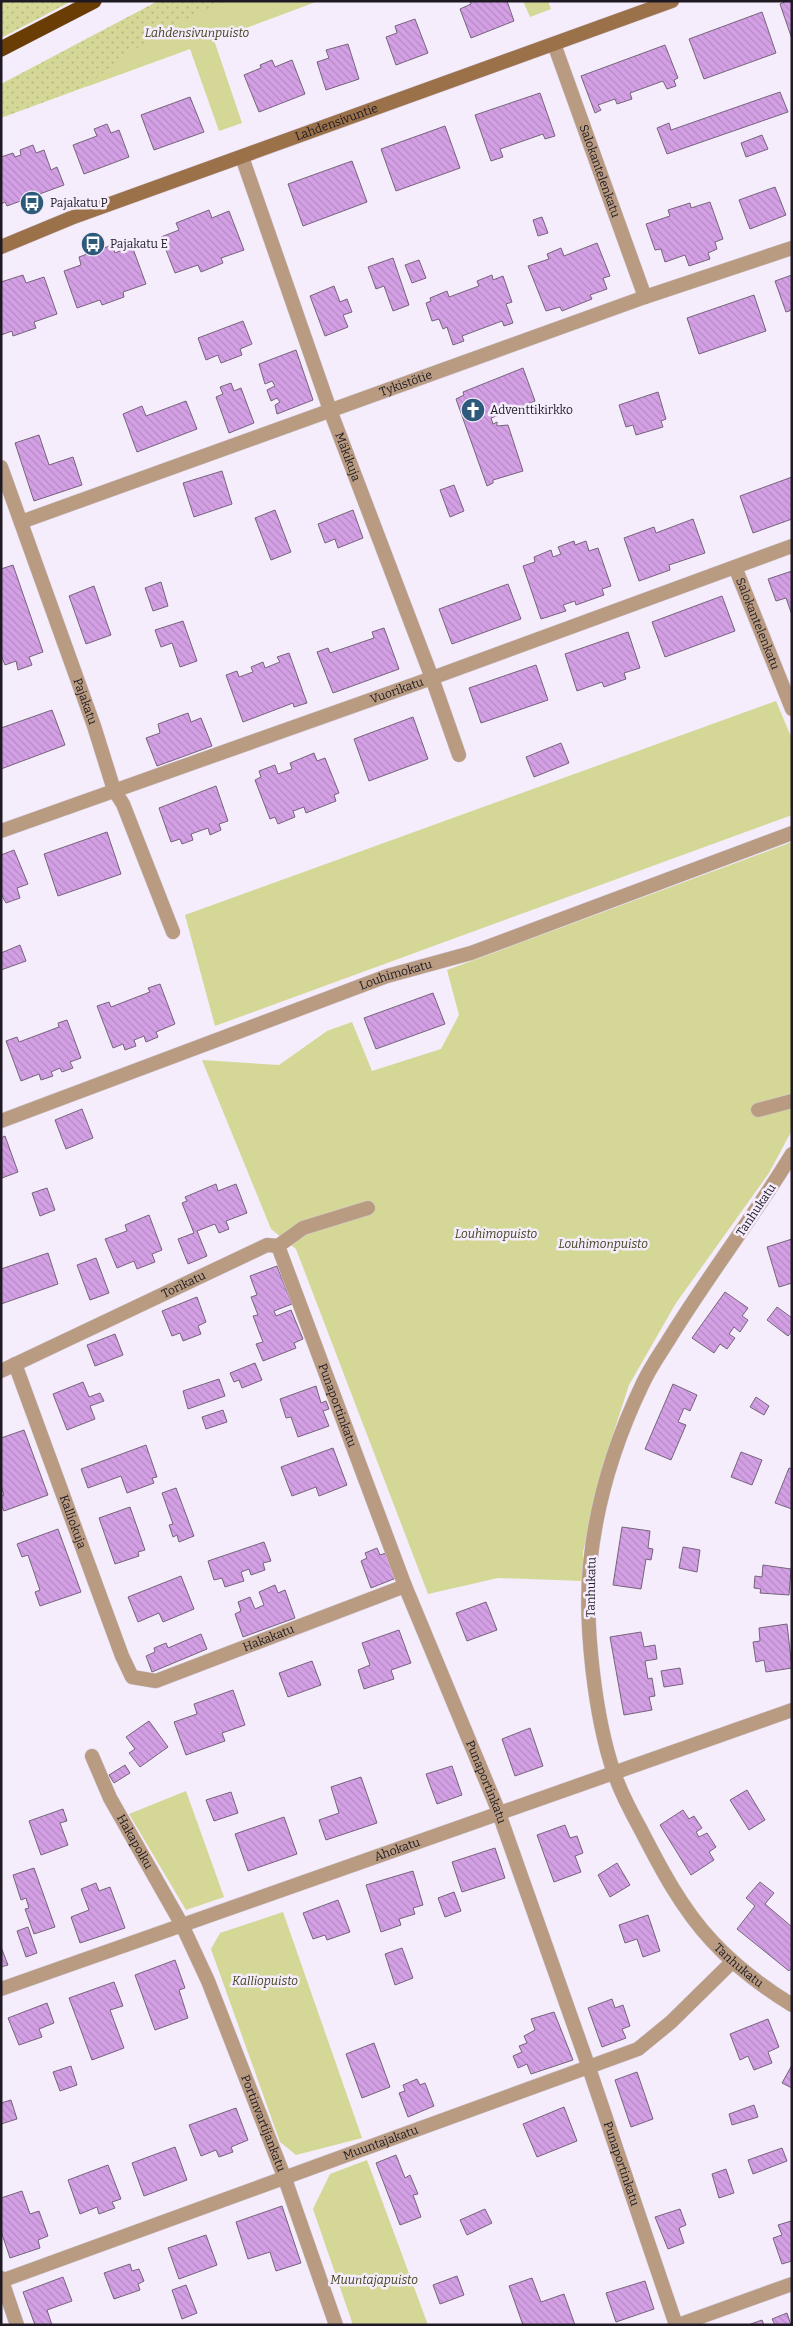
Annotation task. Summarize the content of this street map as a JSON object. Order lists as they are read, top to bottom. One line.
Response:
{"streets":{"main road":["Lahdensivuntie"],"street":["Salokantelenkatu","Tykistötie","Mäkikuja","Vuorikatu","Pajakatu","Louhimokatu","Tanhukatu","Torikatu","Punaportinkatu","Kalliokuja","Hakakatu","Hakapolku","Ahokatu","Portinvartijankatu","Muuntajakatu"]},"crossings":[["Lahdensivuntie","Salokantelenkatu"],["Lahdensivuntie","Mäkikuja"],["Salokantelenkatu","Tykistötie"],["Salokantelenkatu","Vuorikatu"],["Tykistötie","Mäkikuja"],["Tykistötie","Pajakatu"],["Mäkikuja","Vuorikatu"],["Vuorikatu","Pajakatu"],["Tanhukatu","Ahokatu"],["Tanhukatu","Muuntajakatu"],["Torikatu","Punaportinkatu"],["Torikatu","Kalliokuja"],["Punaportinkatu","Hakakatu"],["Punaportinkatu","Ahokatu"],["Punaportinkatu","Muuntajakatu"],["Kalliokuja","Hakakatu"],["Hakapolku","Ahokatu"],["Hakapolku","Portinvartijankatu"],["Ahokatu","Portinvartijankatu"],["Portinvartijankatu","Muuntajakatu"]],"parks":["Lahdensivunpuisto","Louhimopuisto","Louhimonpuisto","Kalliopuisto","Muuntajapuisto"],"places":{"bus stop":["Pajakatu P","Pajakatu E"],"church":["Adventtikirkko"]}}
